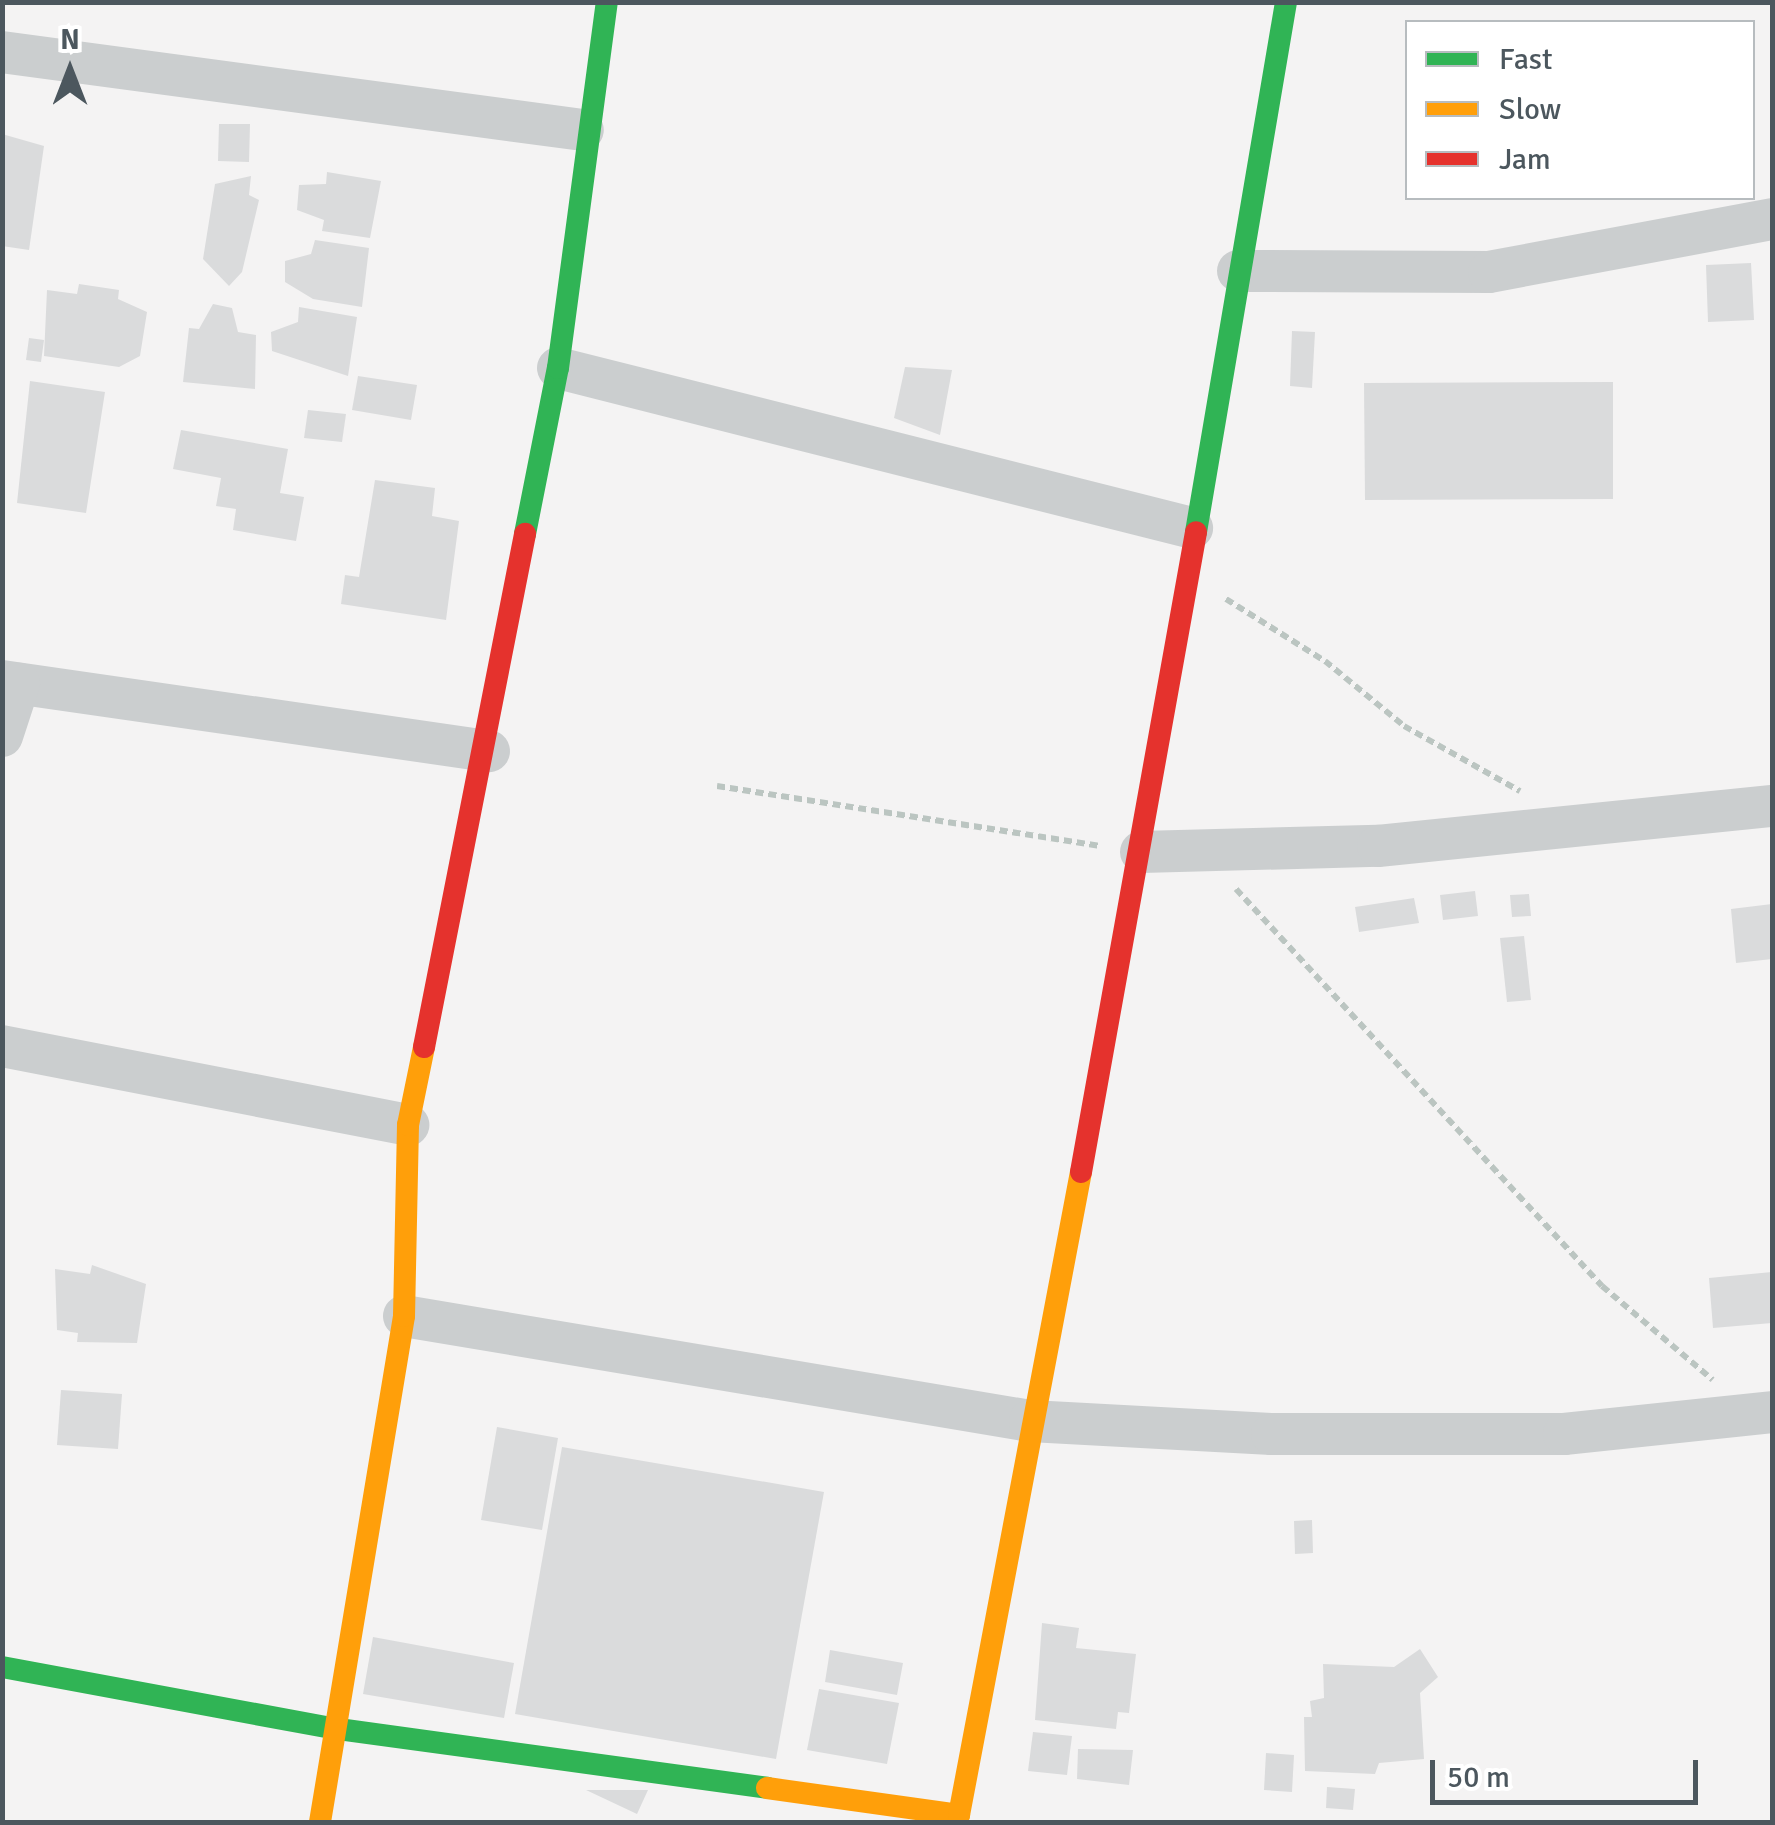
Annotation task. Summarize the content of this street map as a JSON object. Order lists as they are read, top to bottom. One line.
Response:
{"legend":["Fast","Slow","Jam"],"scale_bar":"50 m","north":"top"}
